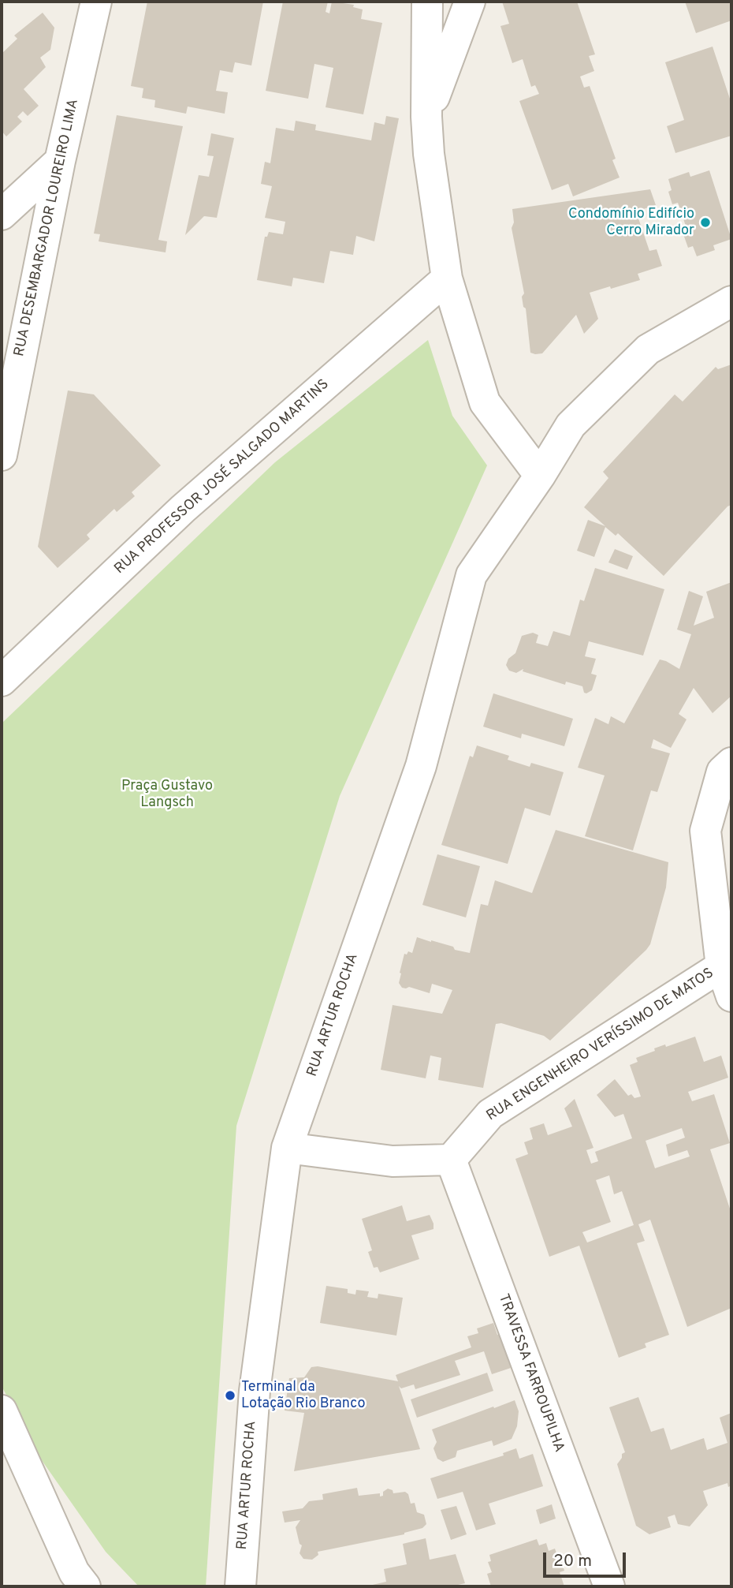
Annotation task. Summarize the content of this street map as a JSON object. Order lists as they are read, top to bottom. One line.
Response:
{"streets":{"street":["RUA DESEMBARGADOR LOUREIRO LIMA","RUA PROFESSOR JOSÉ SALGADO MARTINS","RUA ARTUR ROCHA","RUA ENGENHEIRO VERÍSSIMO DE MATOS","TRAVESSA FARROUPILHA"]},"crossings":[["RUA ENGENHEIRO VERÍSSIMO DE MATOS","TRAVESSA FARROUPILHA"]],"parks":["Praça Gustavo Langsch"],"places":["Condomínio Edifício Cerro Mirador","Terminal da Lotação Rio Branco"],"scale_bar":"20 m"}
